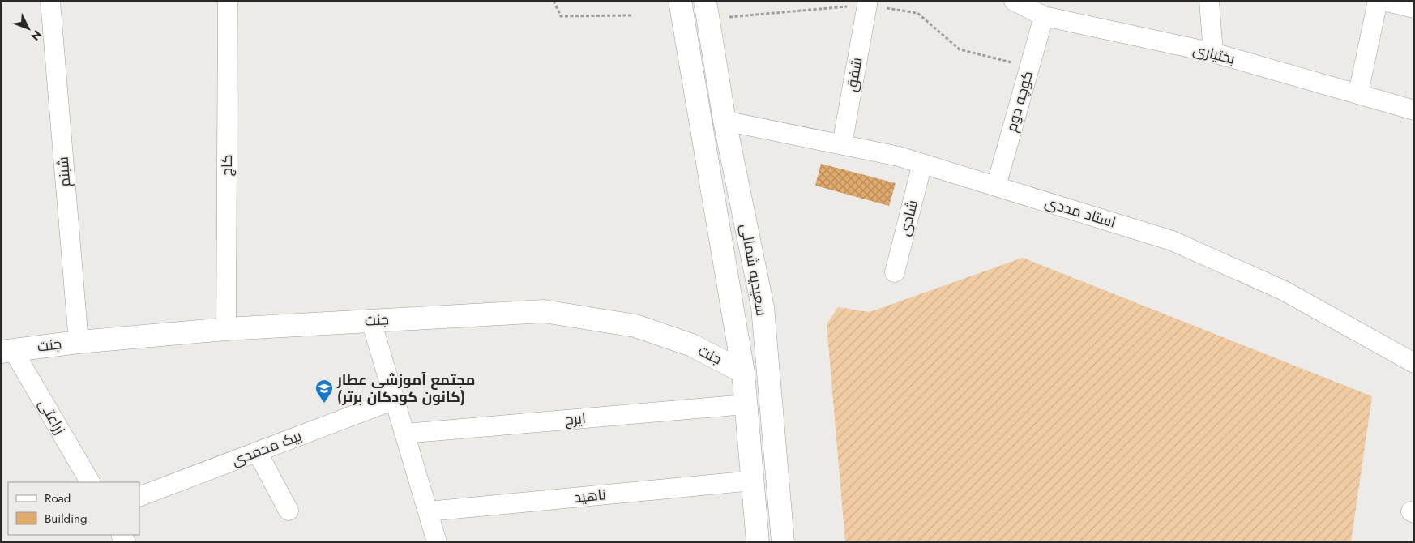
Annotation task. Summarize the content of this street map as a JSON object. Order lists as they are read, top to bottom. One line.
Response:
{"streets":{"main road":["سعیدیه شمالی","جنت"],"street":["بختیاری","شفق","کوچه دوم","کاج","شبنم","استاد مددی","شادی","زراعتی","ایرج","بیک محمدی","ناهید"]},"crossings":[["بختیاری","کوچه دوم"],["شفق","استاد مددی"],["کوچه دوم","استاد مددی"],["کاج","جنت"],["شبنم","جنت"],["استاد مددی","شادی"],["استاد مددی","سعیدیه شمالی"],["سعیدیه شمالی","جنت"],["سعیدیه شمالی","ایرج"],["سعیدیه شمالی","ناهید"],["جنت","زراعتی"]],"places":{"school or university":["مجتمع آموزشی عطار (کانون کودکان برتر)"]},"legend":["Road","Building"],"north":"bottom right"}
